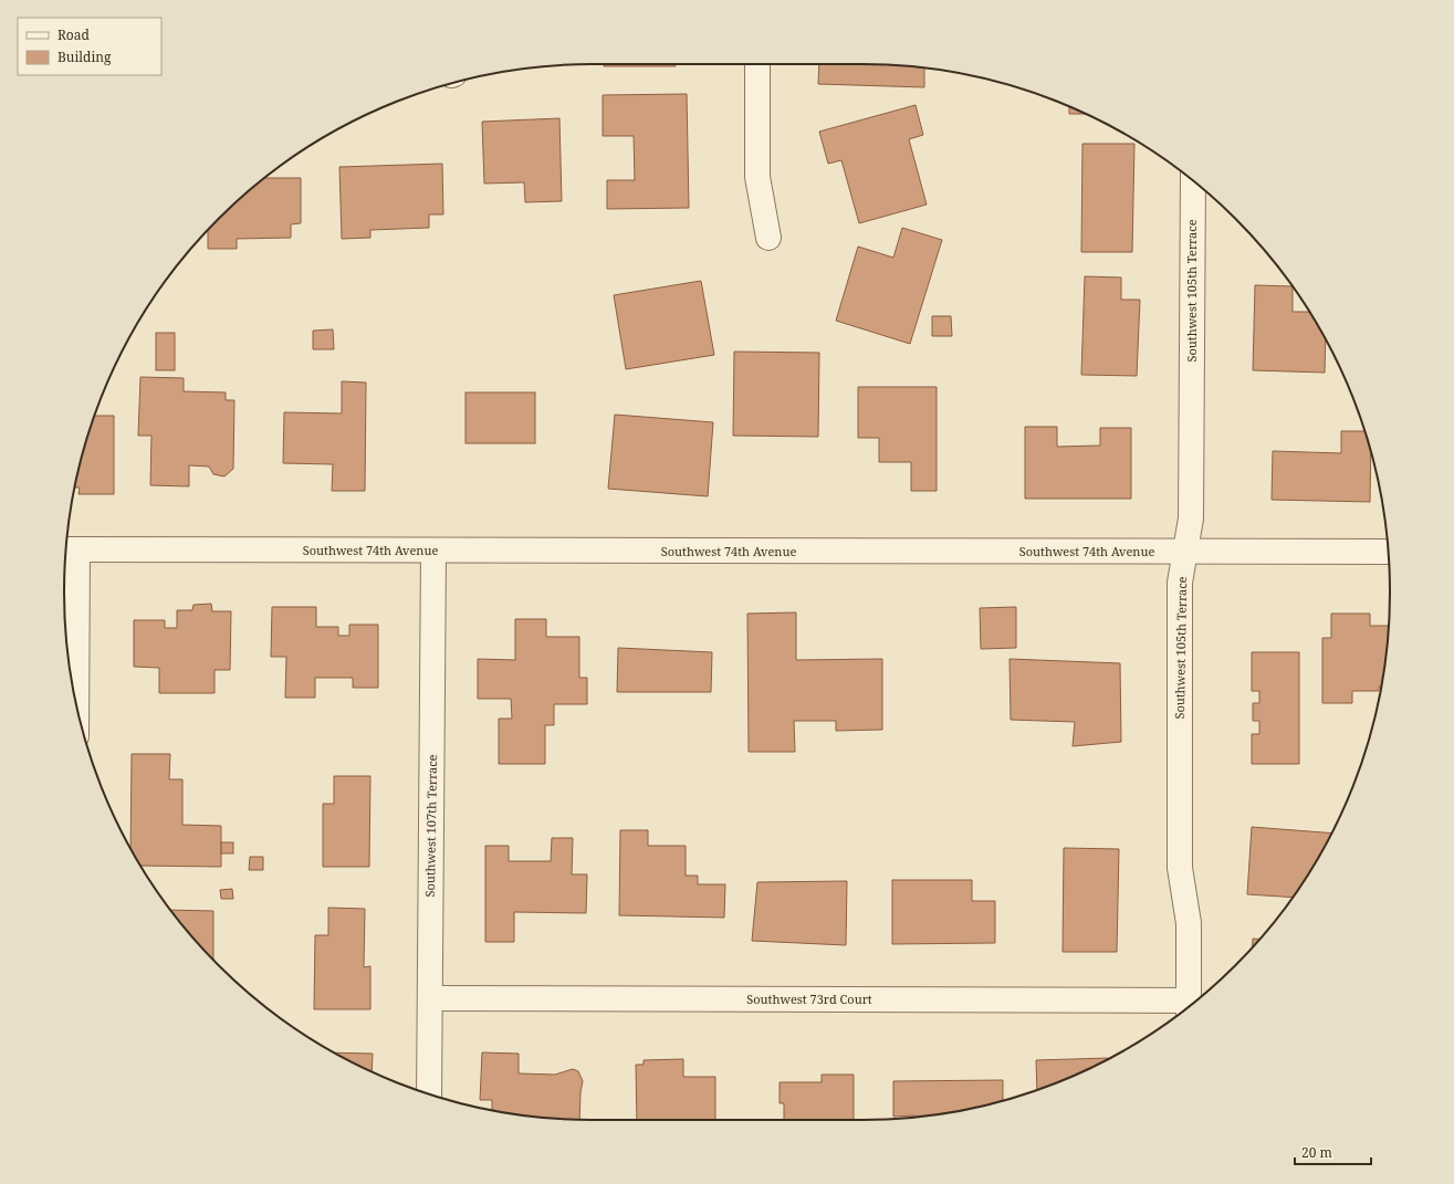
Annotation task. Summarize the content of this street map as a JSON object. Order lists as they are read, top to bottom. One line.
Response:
{"streets":{"street":["Southwest 105th Terrace","Southwest 74th Avenue","Southwest 107th Terrace","Southwest 73rd Court"]},"crossings":[["Southwest 105th Terrace","Southwest 74th Avenue"],["Southwest 74th Avenue","Southwest 107th Terrace"],["Southwest 107th Terrace","Southwest 73rd Court"]],"legend":["Road","Building"],"scale_bar":"20 m"}
